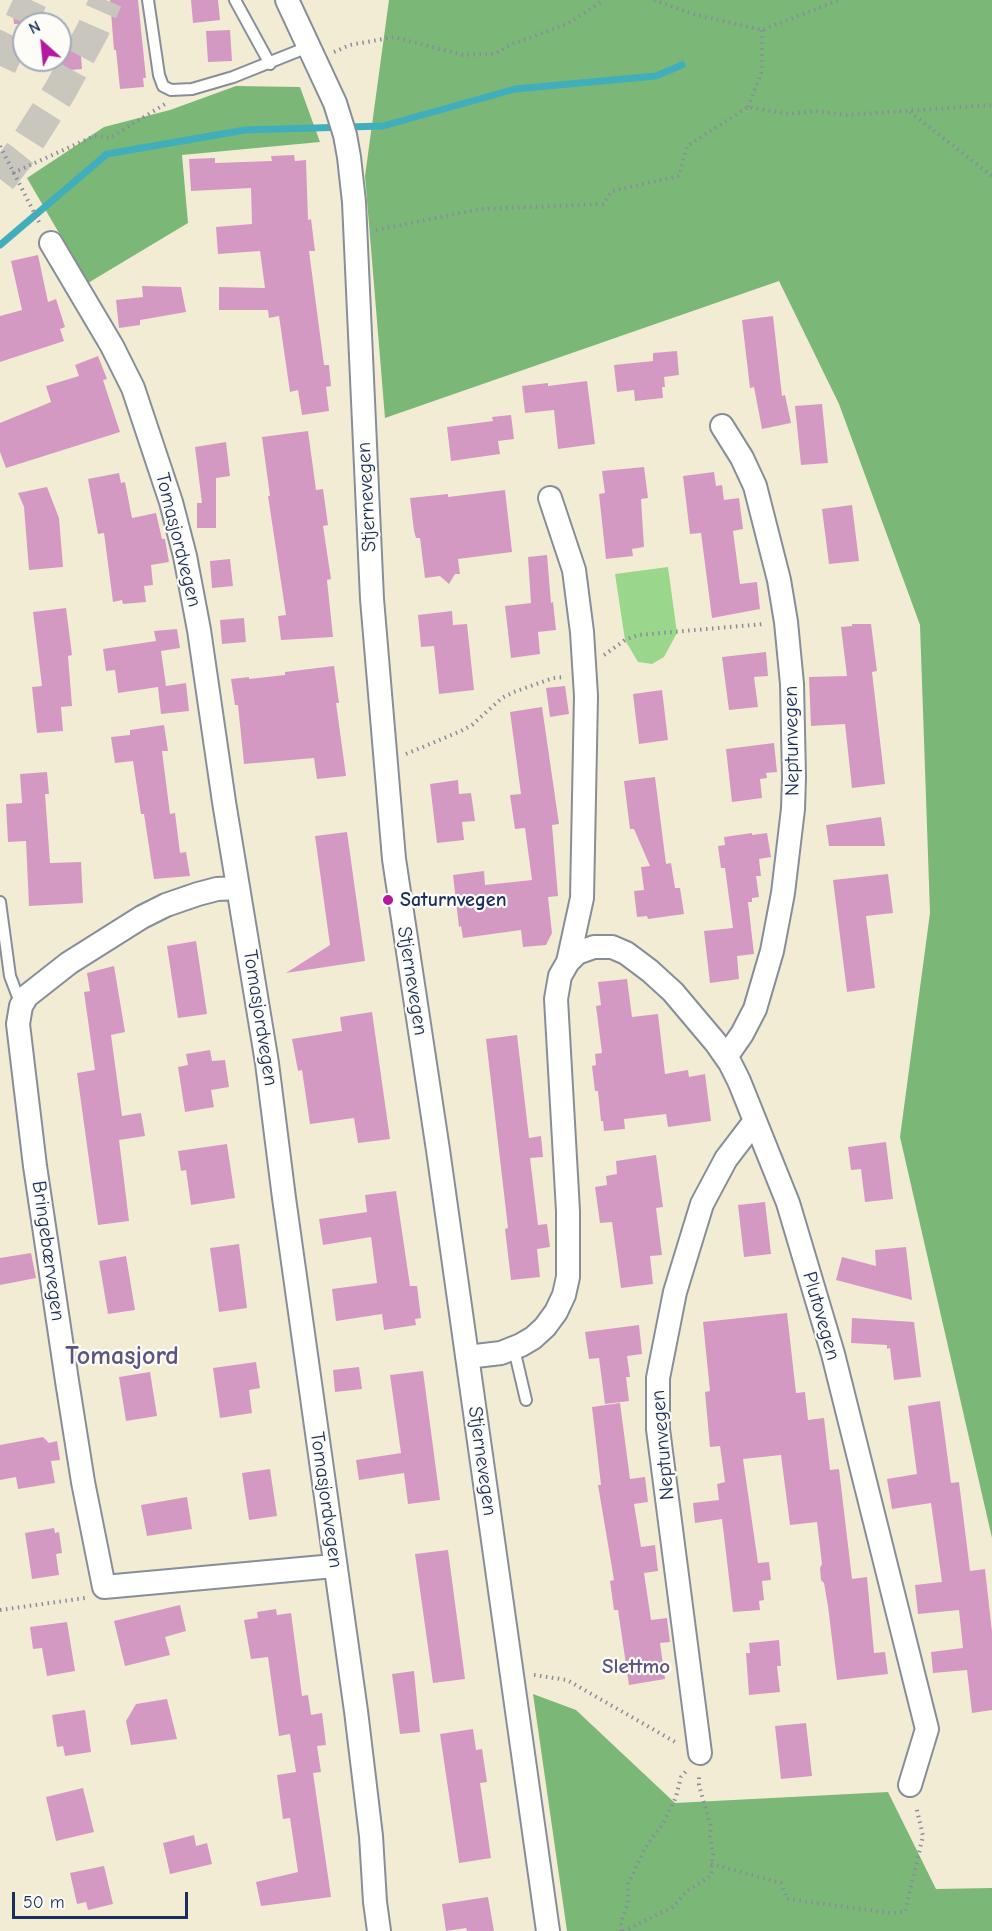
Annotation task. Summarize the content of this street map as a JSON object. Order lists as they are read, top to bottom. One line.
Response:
{"streets":{"street":["Stjernevegen","Tomasjordvegen","Neptunvegen","Bringebærvegen","Plutovegen"]},"crossings":[["Neptunvegen","Plutovegen"]],"districts":["Tomasjord","Slettmo"],"places":["Saturnvegen"],"scale_bar":"50 m","north":"top left"}
